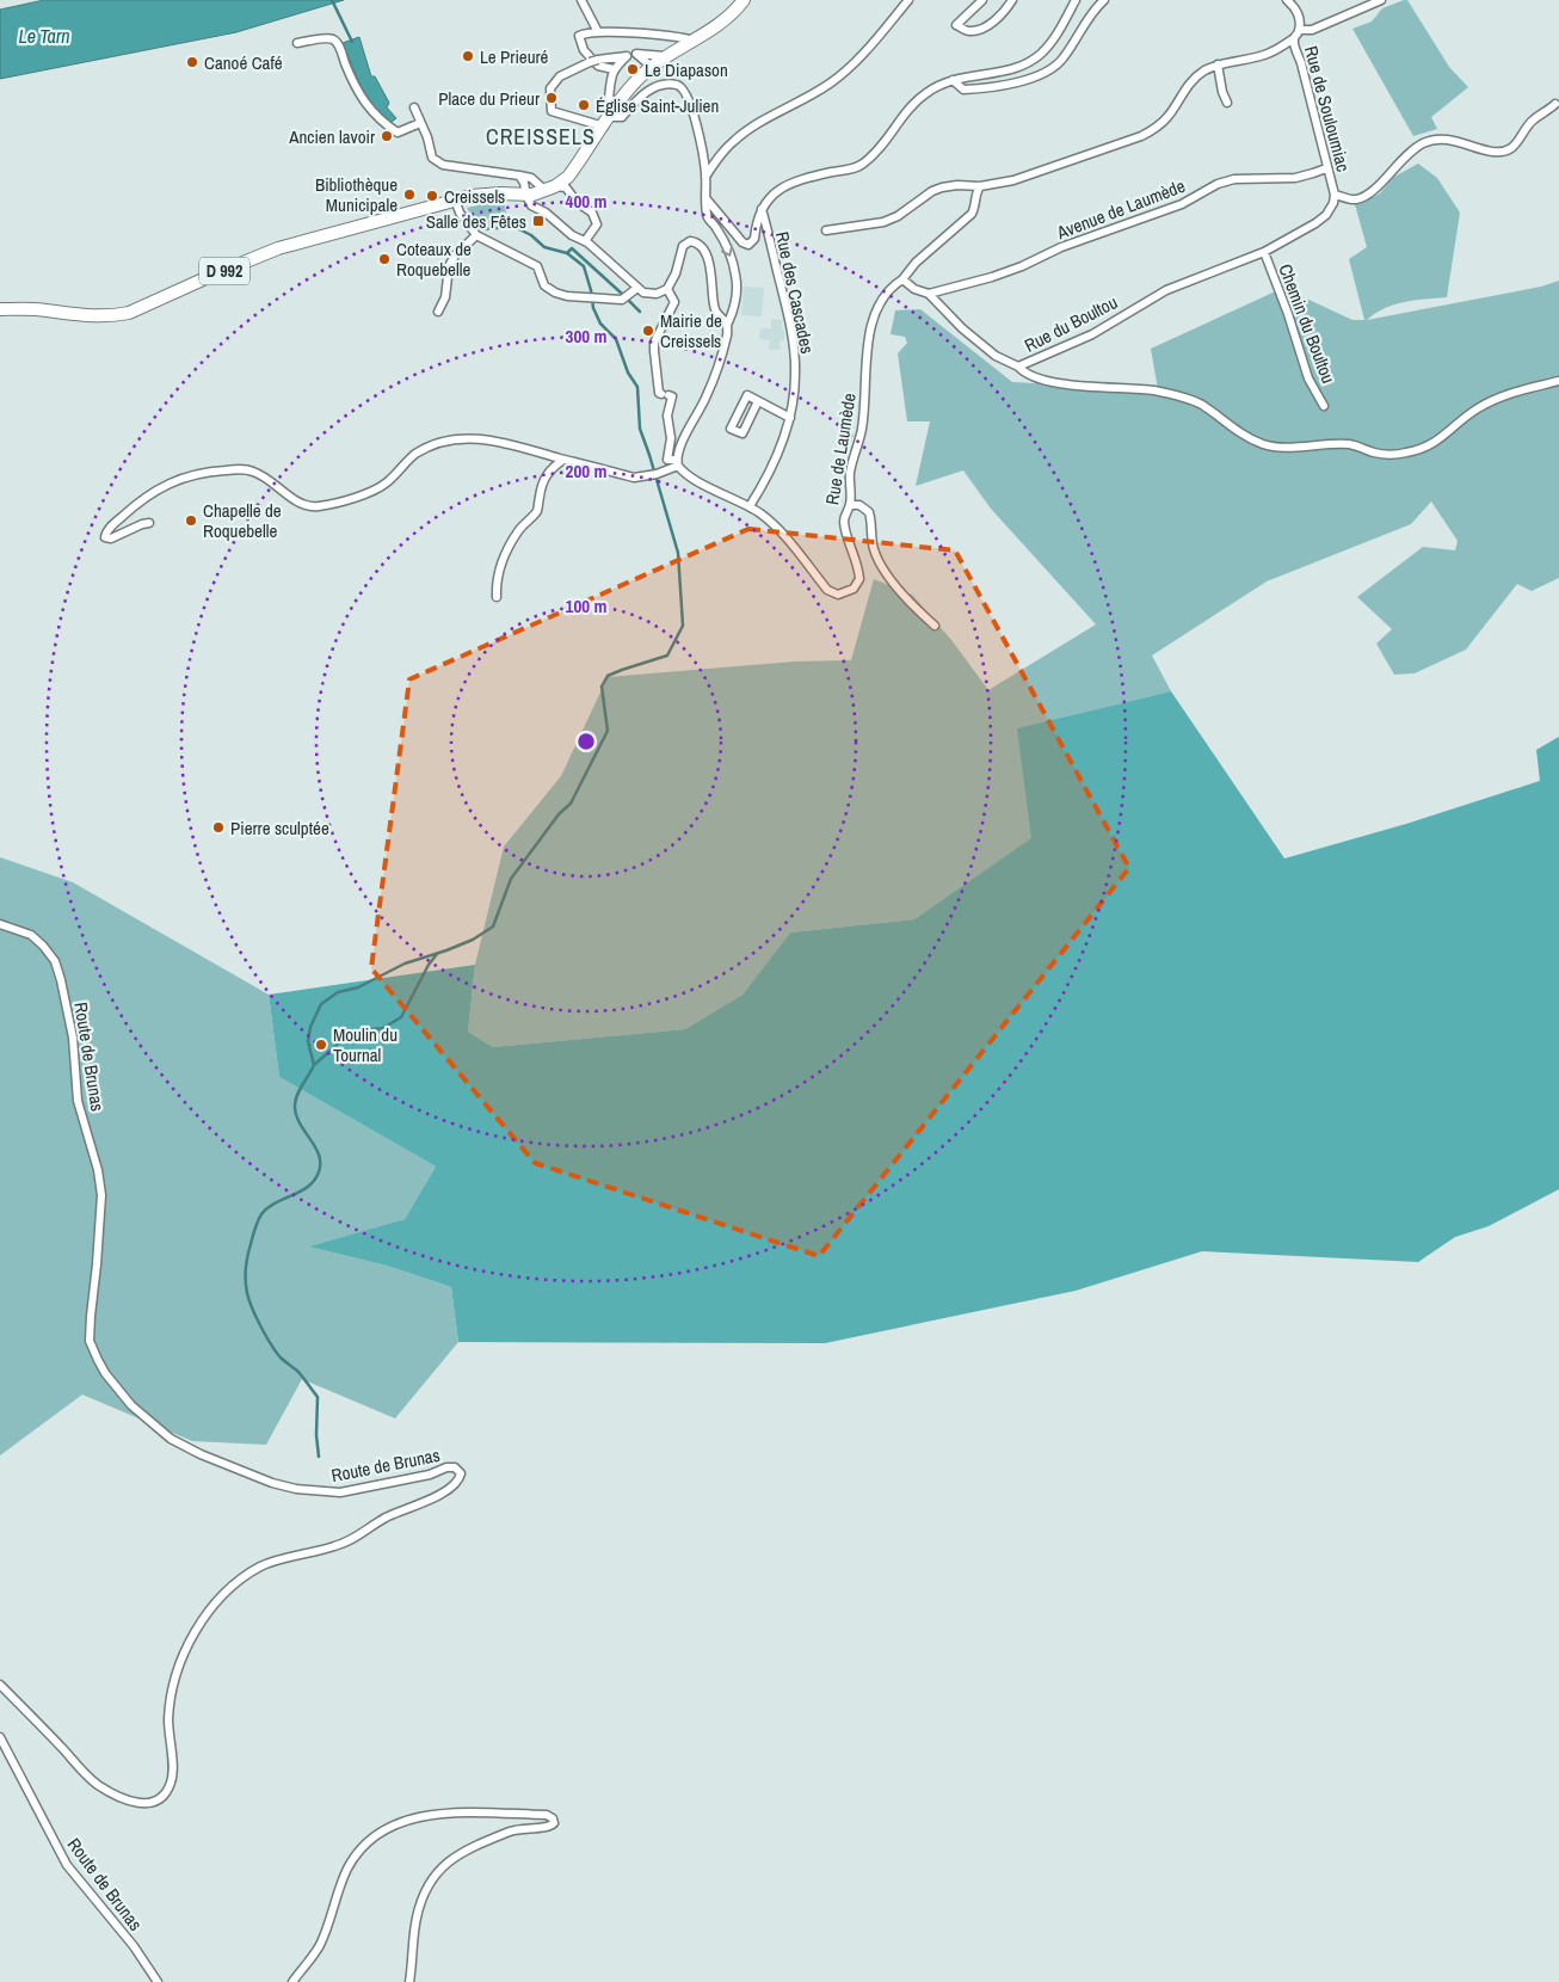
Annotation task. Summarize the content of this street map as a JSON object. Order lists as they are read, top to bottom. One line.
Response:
{"streets":{"main road":["D 992"],"street":["Rue de Souloumiac","Avenue de Laumède","Rue des Cascades","Rue du Boultou","Chemin du Boultou","Rue de Laumède","Route de Brunas"]},"crossings":[["Rue de Souloumiac","Avenue de Laumède"],["Rue de Souloumiac","Rue du Boultou"],["Avenue de Laumède","Rue du Boultou"],["Rue des Cascades","Rue de Laumède"],["Rue du Boultou","Chemin du Boultou"],["Rue du Boultou","Rue de Laumède"]],"districts":["CREISSELS"],"water":["Le Tarn"],"places":{"other":["Le Prieuré","Canoé Café","Le Diapason","Place du Prieur","Église Saint-Julien","Ancien lavoir","Bibliothèque Municipale","Creissels","Coteaux de Roquebelle","Mairie de Creissels","Chapelle de Roquebelle","Pierre sculptée","Moulin du Tournal"],"transit":["Salle des Fêtes"]},"rings":["400 m","300 m","200 m","100 m"]}
